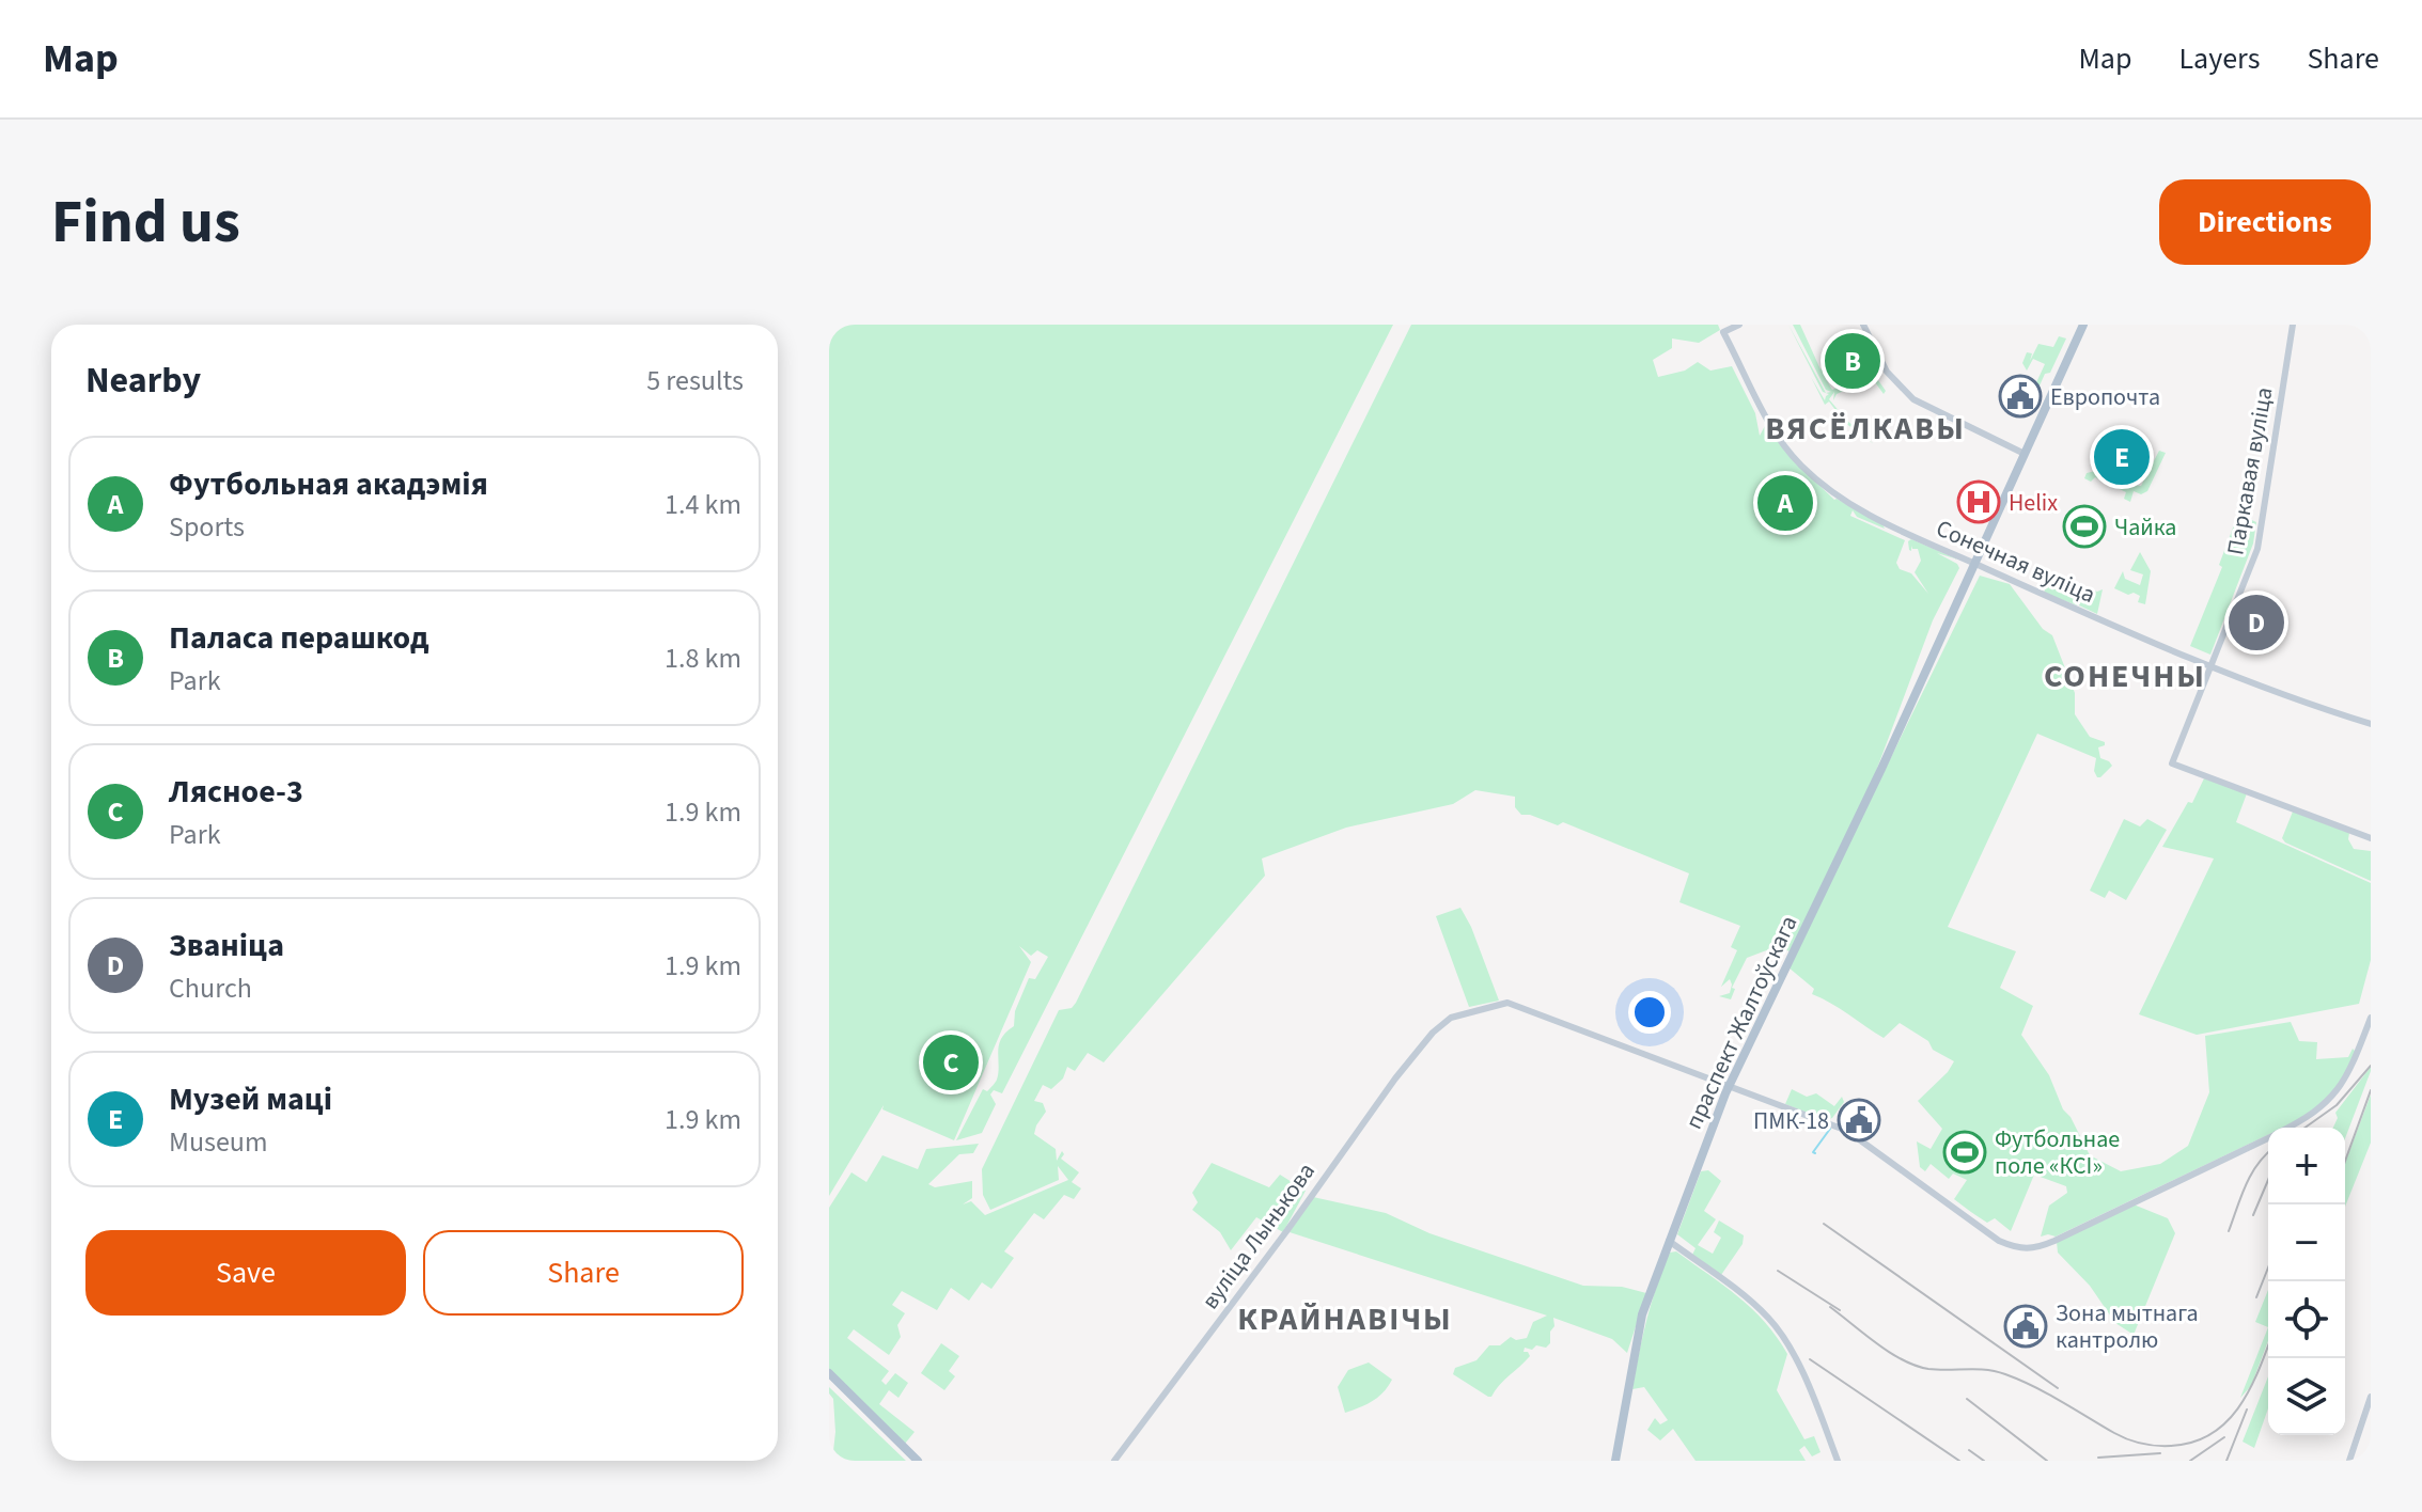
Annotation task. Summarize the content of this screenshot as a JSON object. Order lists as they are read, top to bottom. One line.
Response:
{"streets":{"main road":["праспект Жалтоўскага"],"street":["Паркавая вуліца","Сонечная вуліца","вуліца Лынькова"]},"crossings":[["Паркавая вуліца","Сонечная вуліца"],["Сонечная вуліца","праспект Жалтоўскага"],["праспект Жалтоўскага","вуліца Лынькова"]],"districts":["ВЯСЁЛКАВЫ","СОНЕЧНЫ","КРАЙНАВІЧЫ"],"places":{"public building":["Европочта","ПМК-18","Зона мытнага кантролю"],"hospital":["Helix"],"sports":["Чайка","Футбольнае поле «КСІ»"]},"page":{"header":"Map","nav":["Map","Layers","Share"],"buttons":["Directions",["Save","Share"]],"title":"Find us","heading":["Nearby","5 results"],"pins":["B","E","A","D","C"],"list":[{"mark":"A","name":"Футбольная акадэмія","note":"Sports","value":"1.4 km"},{"mark":"B","name":"Паласа перашкод","note":"Park","value":"1.8 km"},{"mark":"C","name":"Лясное-3","note":"Park","value":"1.9 km"},{"mark":"D","name":"Званіца","note":"Church","value":"1.9 km"},{"mark":"E","name":"Музей маці","note":"Museum","value":"1.9 km"}],"map_buttons":["+","−"]}}
